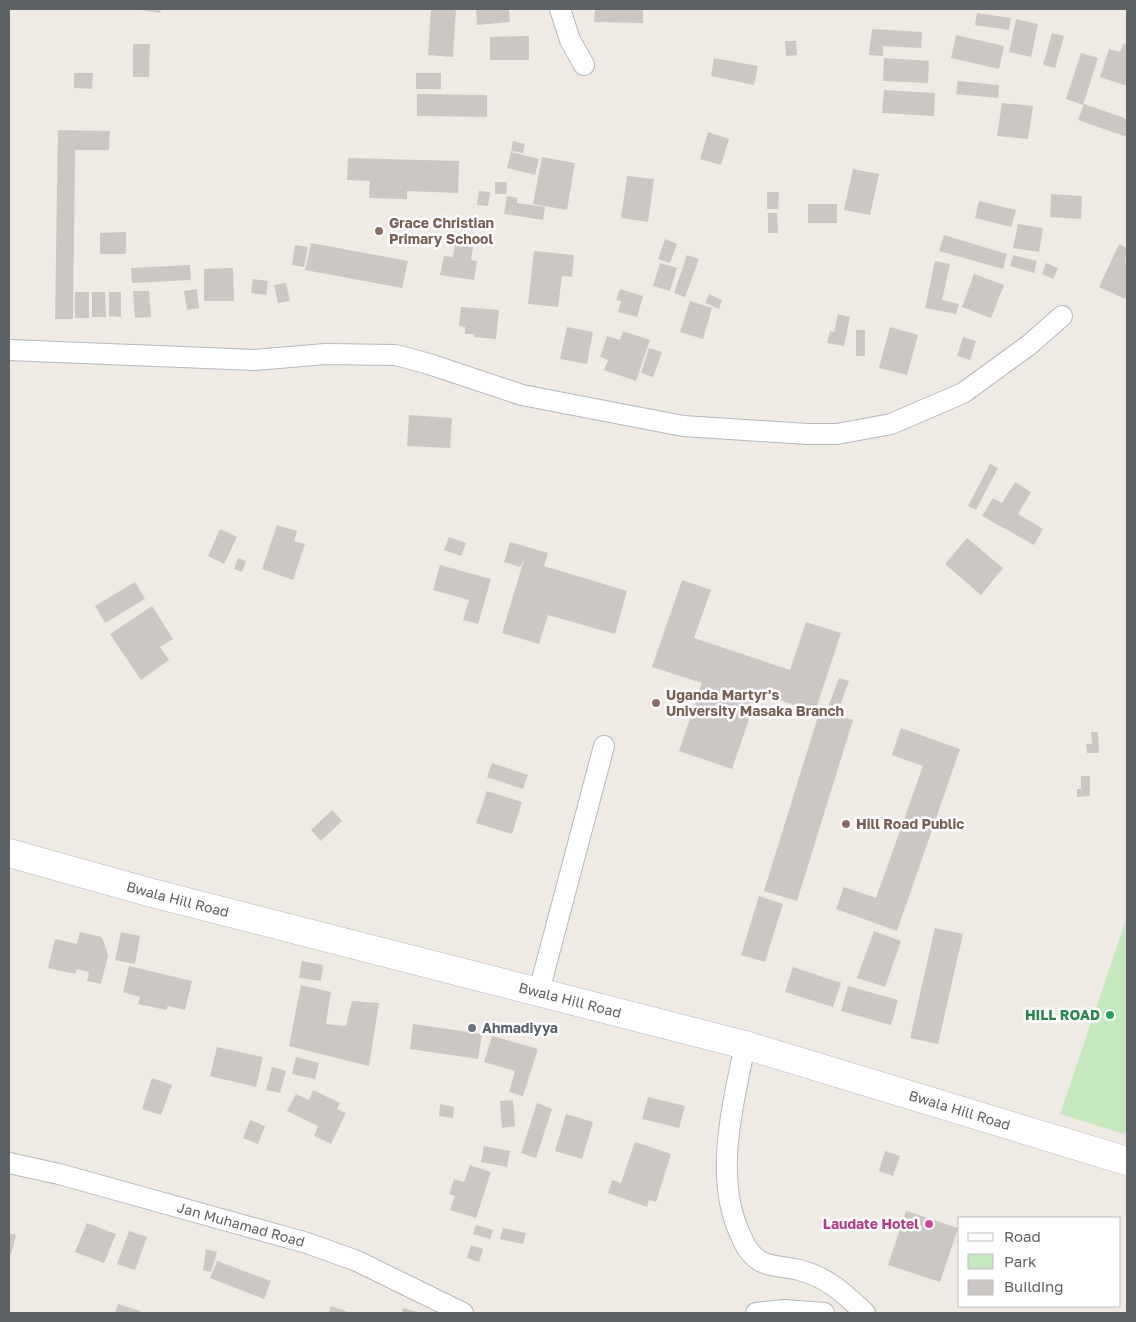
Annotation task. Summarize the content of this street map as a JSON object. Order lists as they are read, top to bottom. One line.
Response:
{"streets":{"street":["Bwala Hill Road","Jan Muhamad Road"]},"places":["Grace Christian Primary School","Uganda Martyr's University Masaka Branch","Hill Road Public","HILL ROAD","Ahmadiyya","Laudate Hotel"],"legend":["Road","Park","Building"]}
